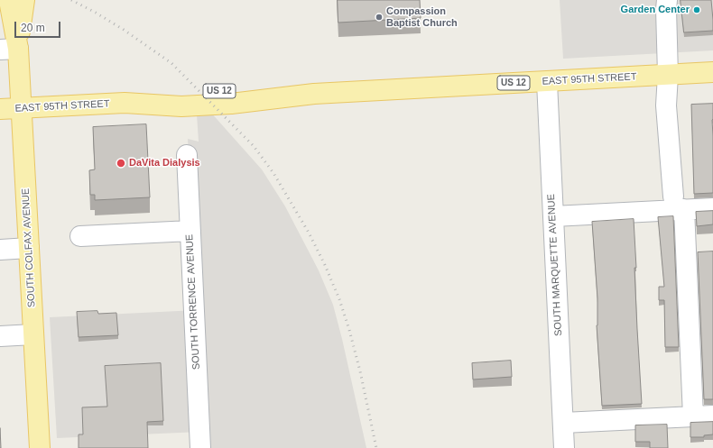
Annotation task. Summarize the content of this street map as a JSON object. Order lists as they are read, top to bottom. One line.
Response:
{"streets":{"main road":["EAST 95TH STREET","US 12","SOUTH COLFAX AVENUE"],"street":["SOUTH MARQUETTE AVENUE","SOUTH TORRENCE AVENUE"]},"crossings":[["EAST 95TH STREET","SOUTH COLFAX AVENUE"],["EAST 95TH STREET","SOUTH MARQUETTE AVENUE"]],"places":["Garden Center","Compassion Baptist Church","DaVita Dialysis"],"scale_bar":"20 m"}
